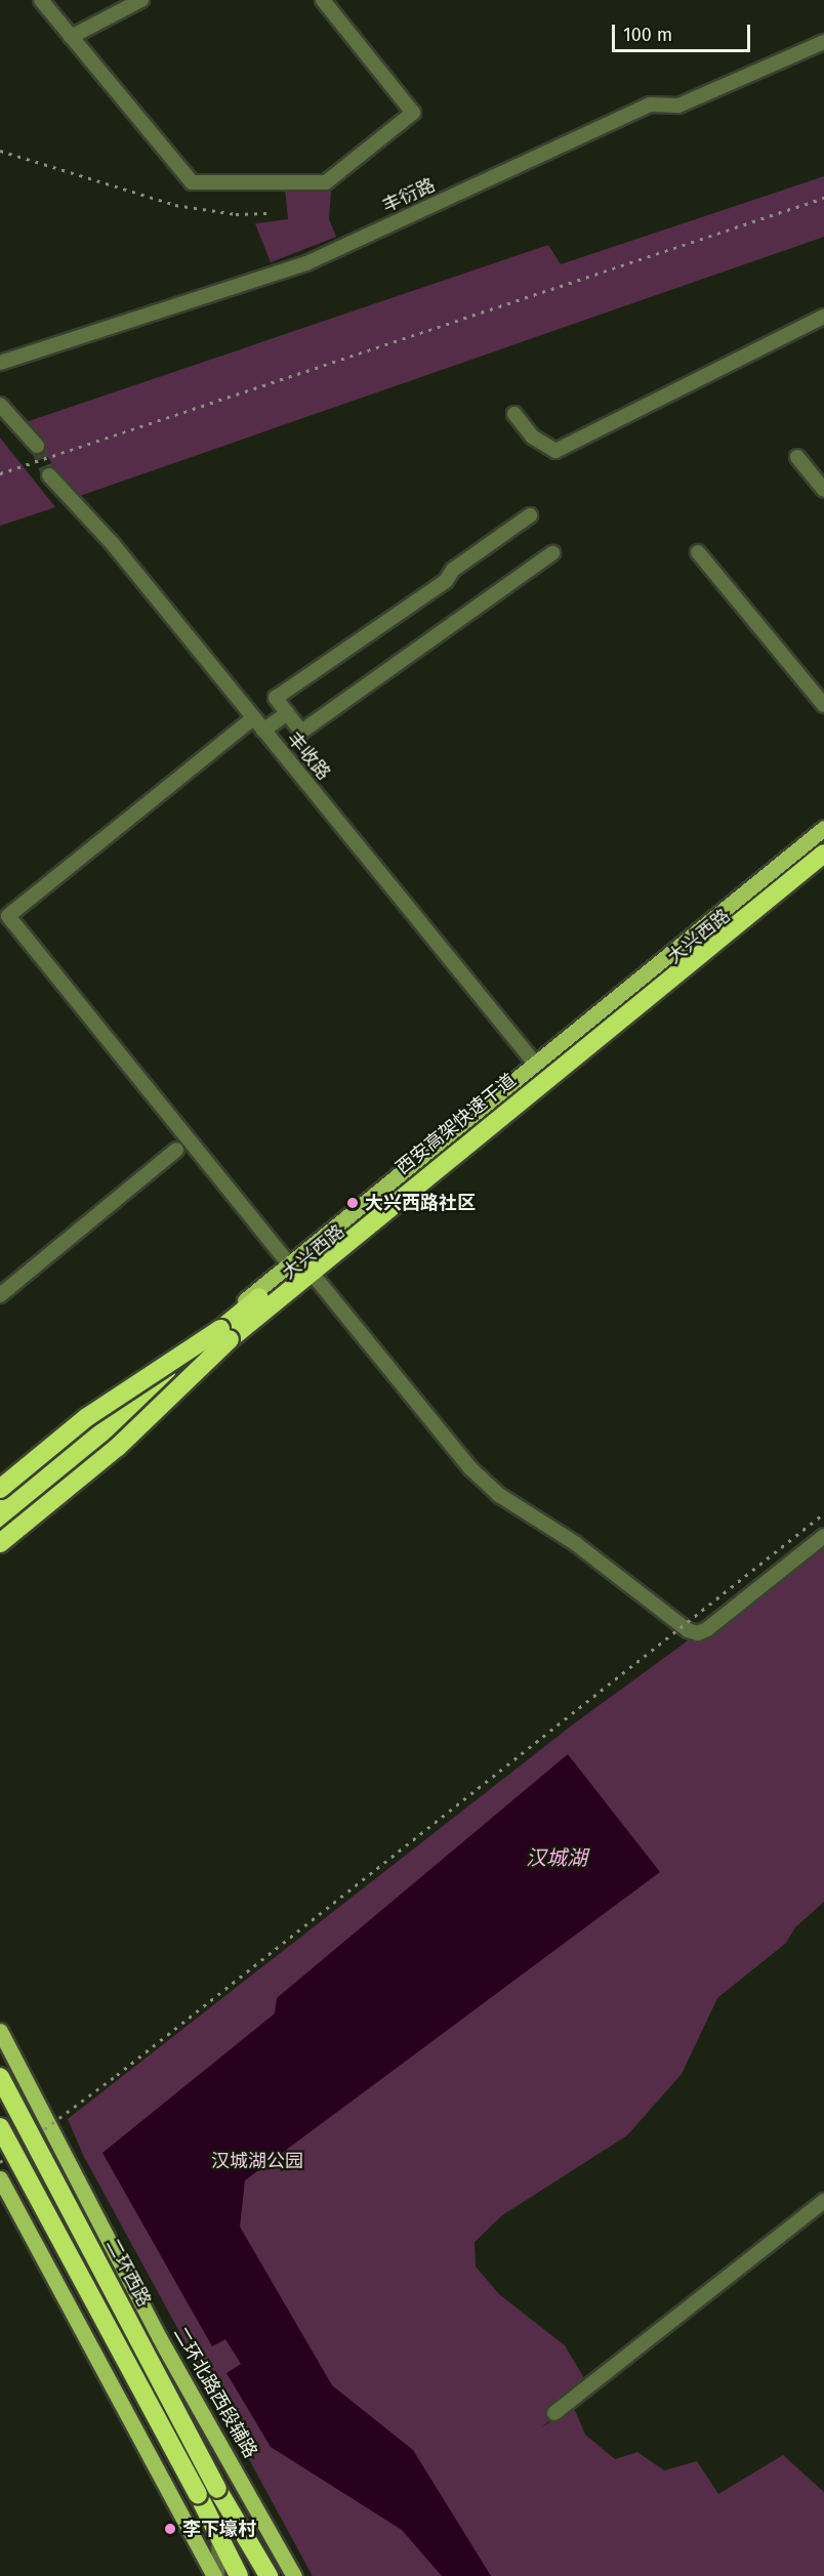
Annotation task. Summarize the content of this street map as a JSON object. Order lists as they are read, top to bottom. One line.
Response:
{"streets":{"highway":["西安高架快速干道","二环西路"],"main road":["大兴西路","二环北路西段辅路"],"street":["丰衍路","丰收路"]},"crossings":[["丰收路","大兴西路"]],"water":["汉城湖"],"parks":["汉城湖公园"],"places":["大兴西路社区","李下壕村"],"scale_bar":"100 m"}
